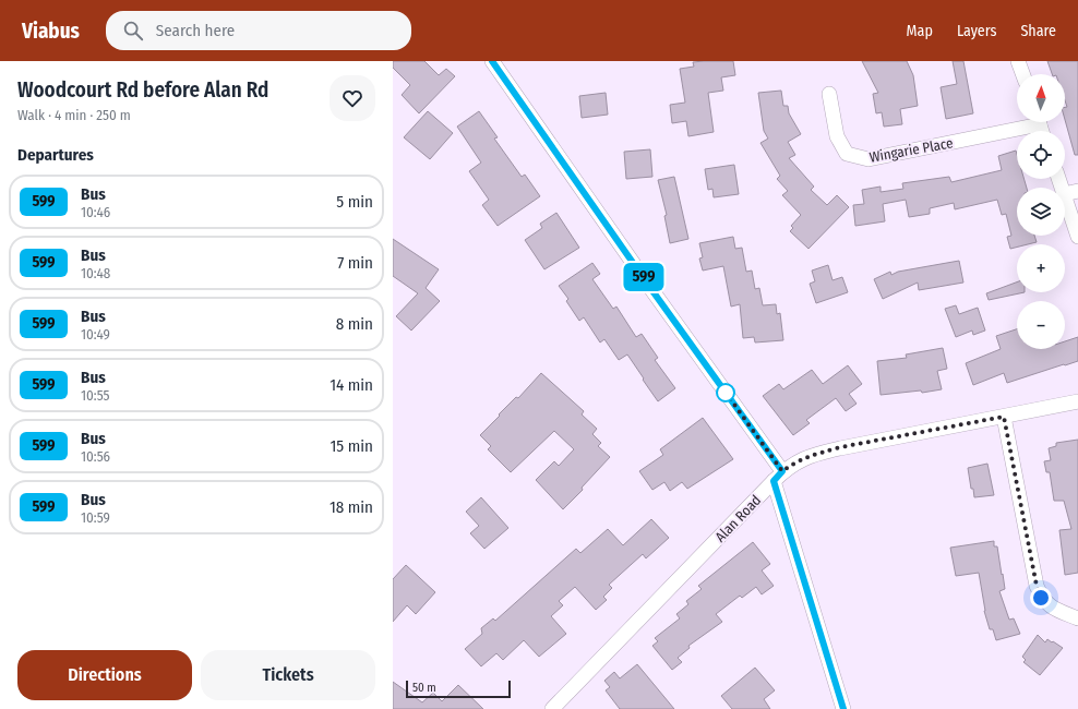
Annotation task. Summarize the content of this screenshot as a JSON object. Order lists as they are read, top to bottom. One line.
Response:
{"streets":{"street":["Wingarie Place","Alan Road"]},"lines":["bus line 599"],"scale_bar":"50 m","north":"top","page":{"header":"Viabus","search":"Search here","nav":["Map","Layers","Share"],"heading":[["Woodcourt Rd before Alan Rd","Walk · 4 min · 250 m"],"Departures"],"on_map":"599","map_buttons":["+","−"],"list":[{"mark":"599","name":"Bus","note":"10:46","value":"5 min"},{"mark":"599","name":"Bus","note":"10:48","value":"7 min"},{"mark":"599","name":"Bus","note":"10:49","value":"8 min"},{"mark":"599","name":"Bus","note":"10:55","value":"14 min"},{"mark":"599","name":"Bus","note":"10:56","value":"15 min"},{"mark":"599","name":"Bus","note":"10:59","value":"18 min"}],"buttons":["Directions","Tickets"],"scale":"50 m"}}
